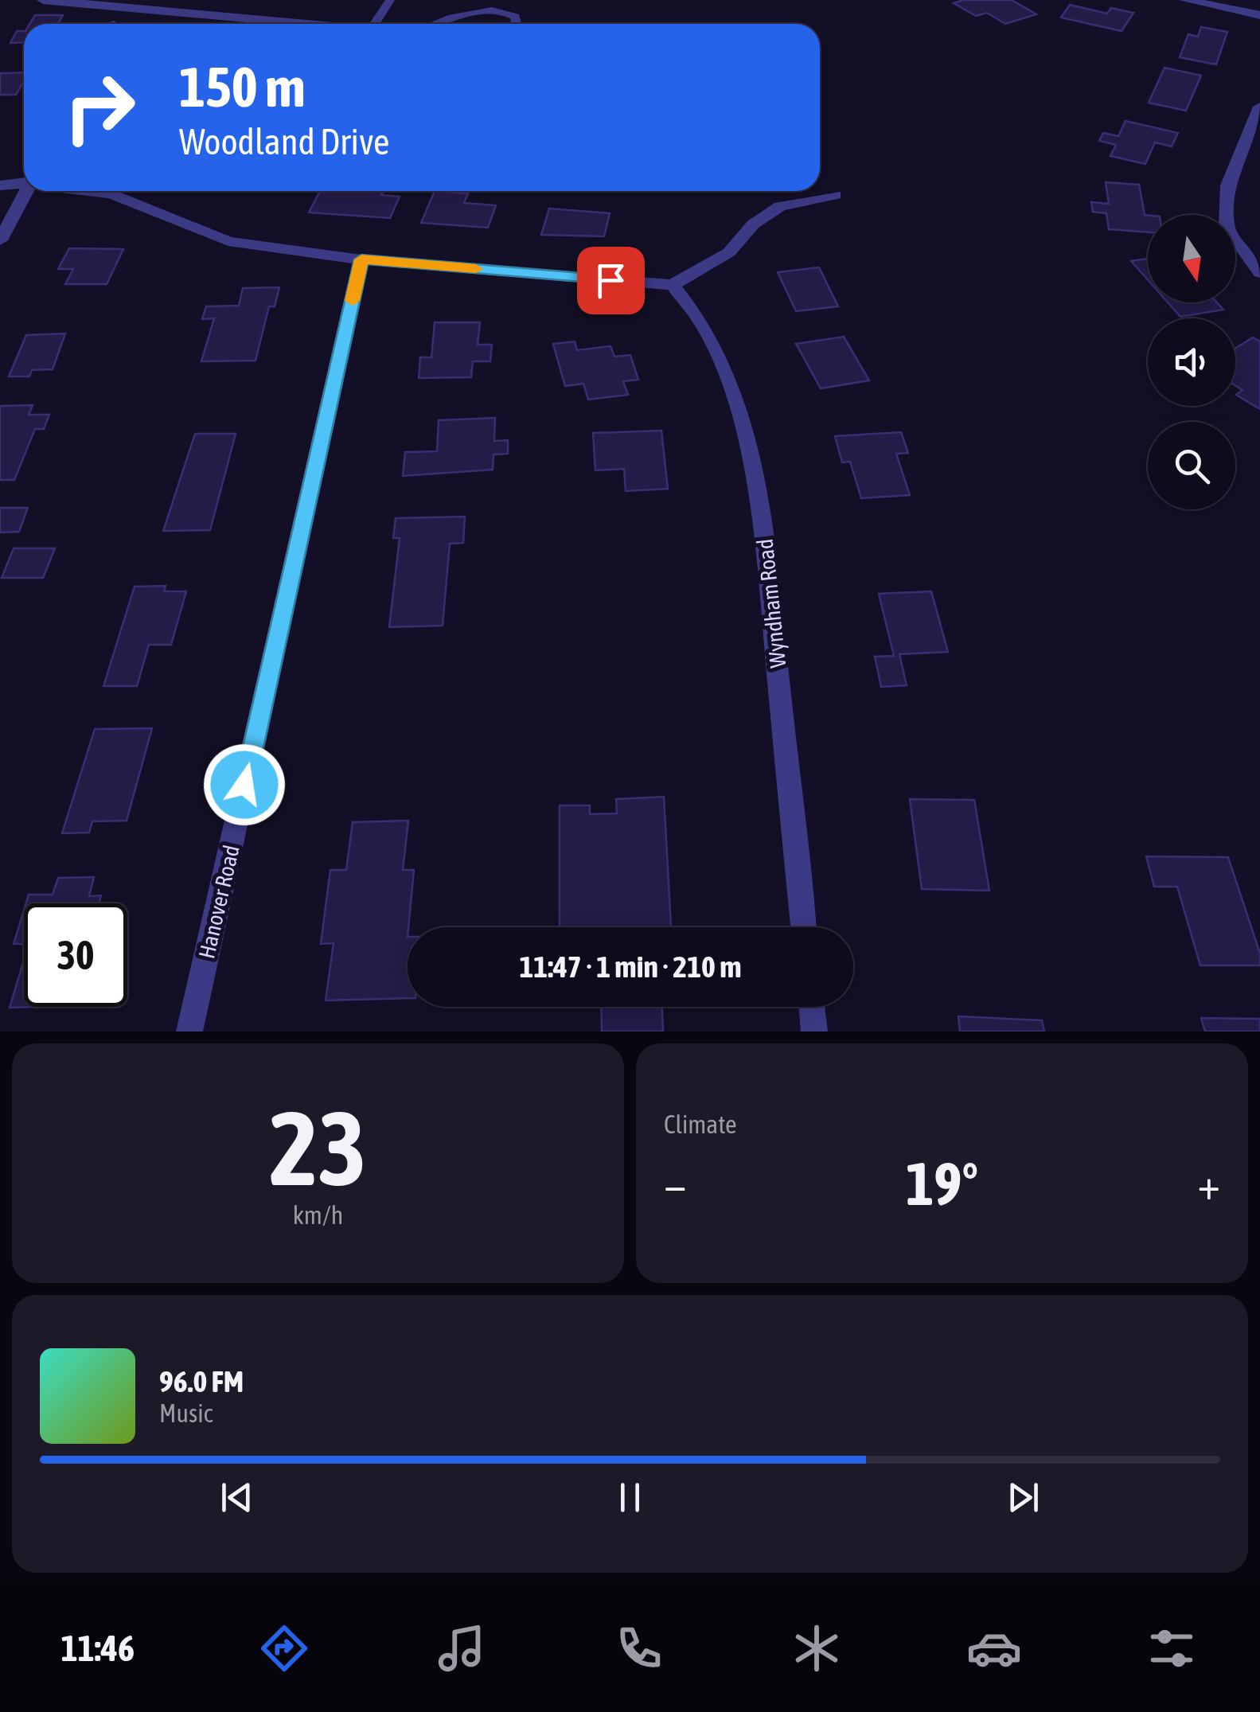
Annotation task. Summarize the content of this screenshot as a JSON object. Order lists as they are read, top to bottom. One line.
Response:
{"streets":{"street":["Wyndham Road","Hanover Road"]},"north":"bottom","page":{"turn":["150 m","Woodland Drive"],"limit":"30","trip":"11:47 · 1 min · 210 m","tile":[["23","km/h"],"Climate"],"heat":["−","19°","+"],"song":["96.0 FM","Music"],"tabs":"11:46"}}
